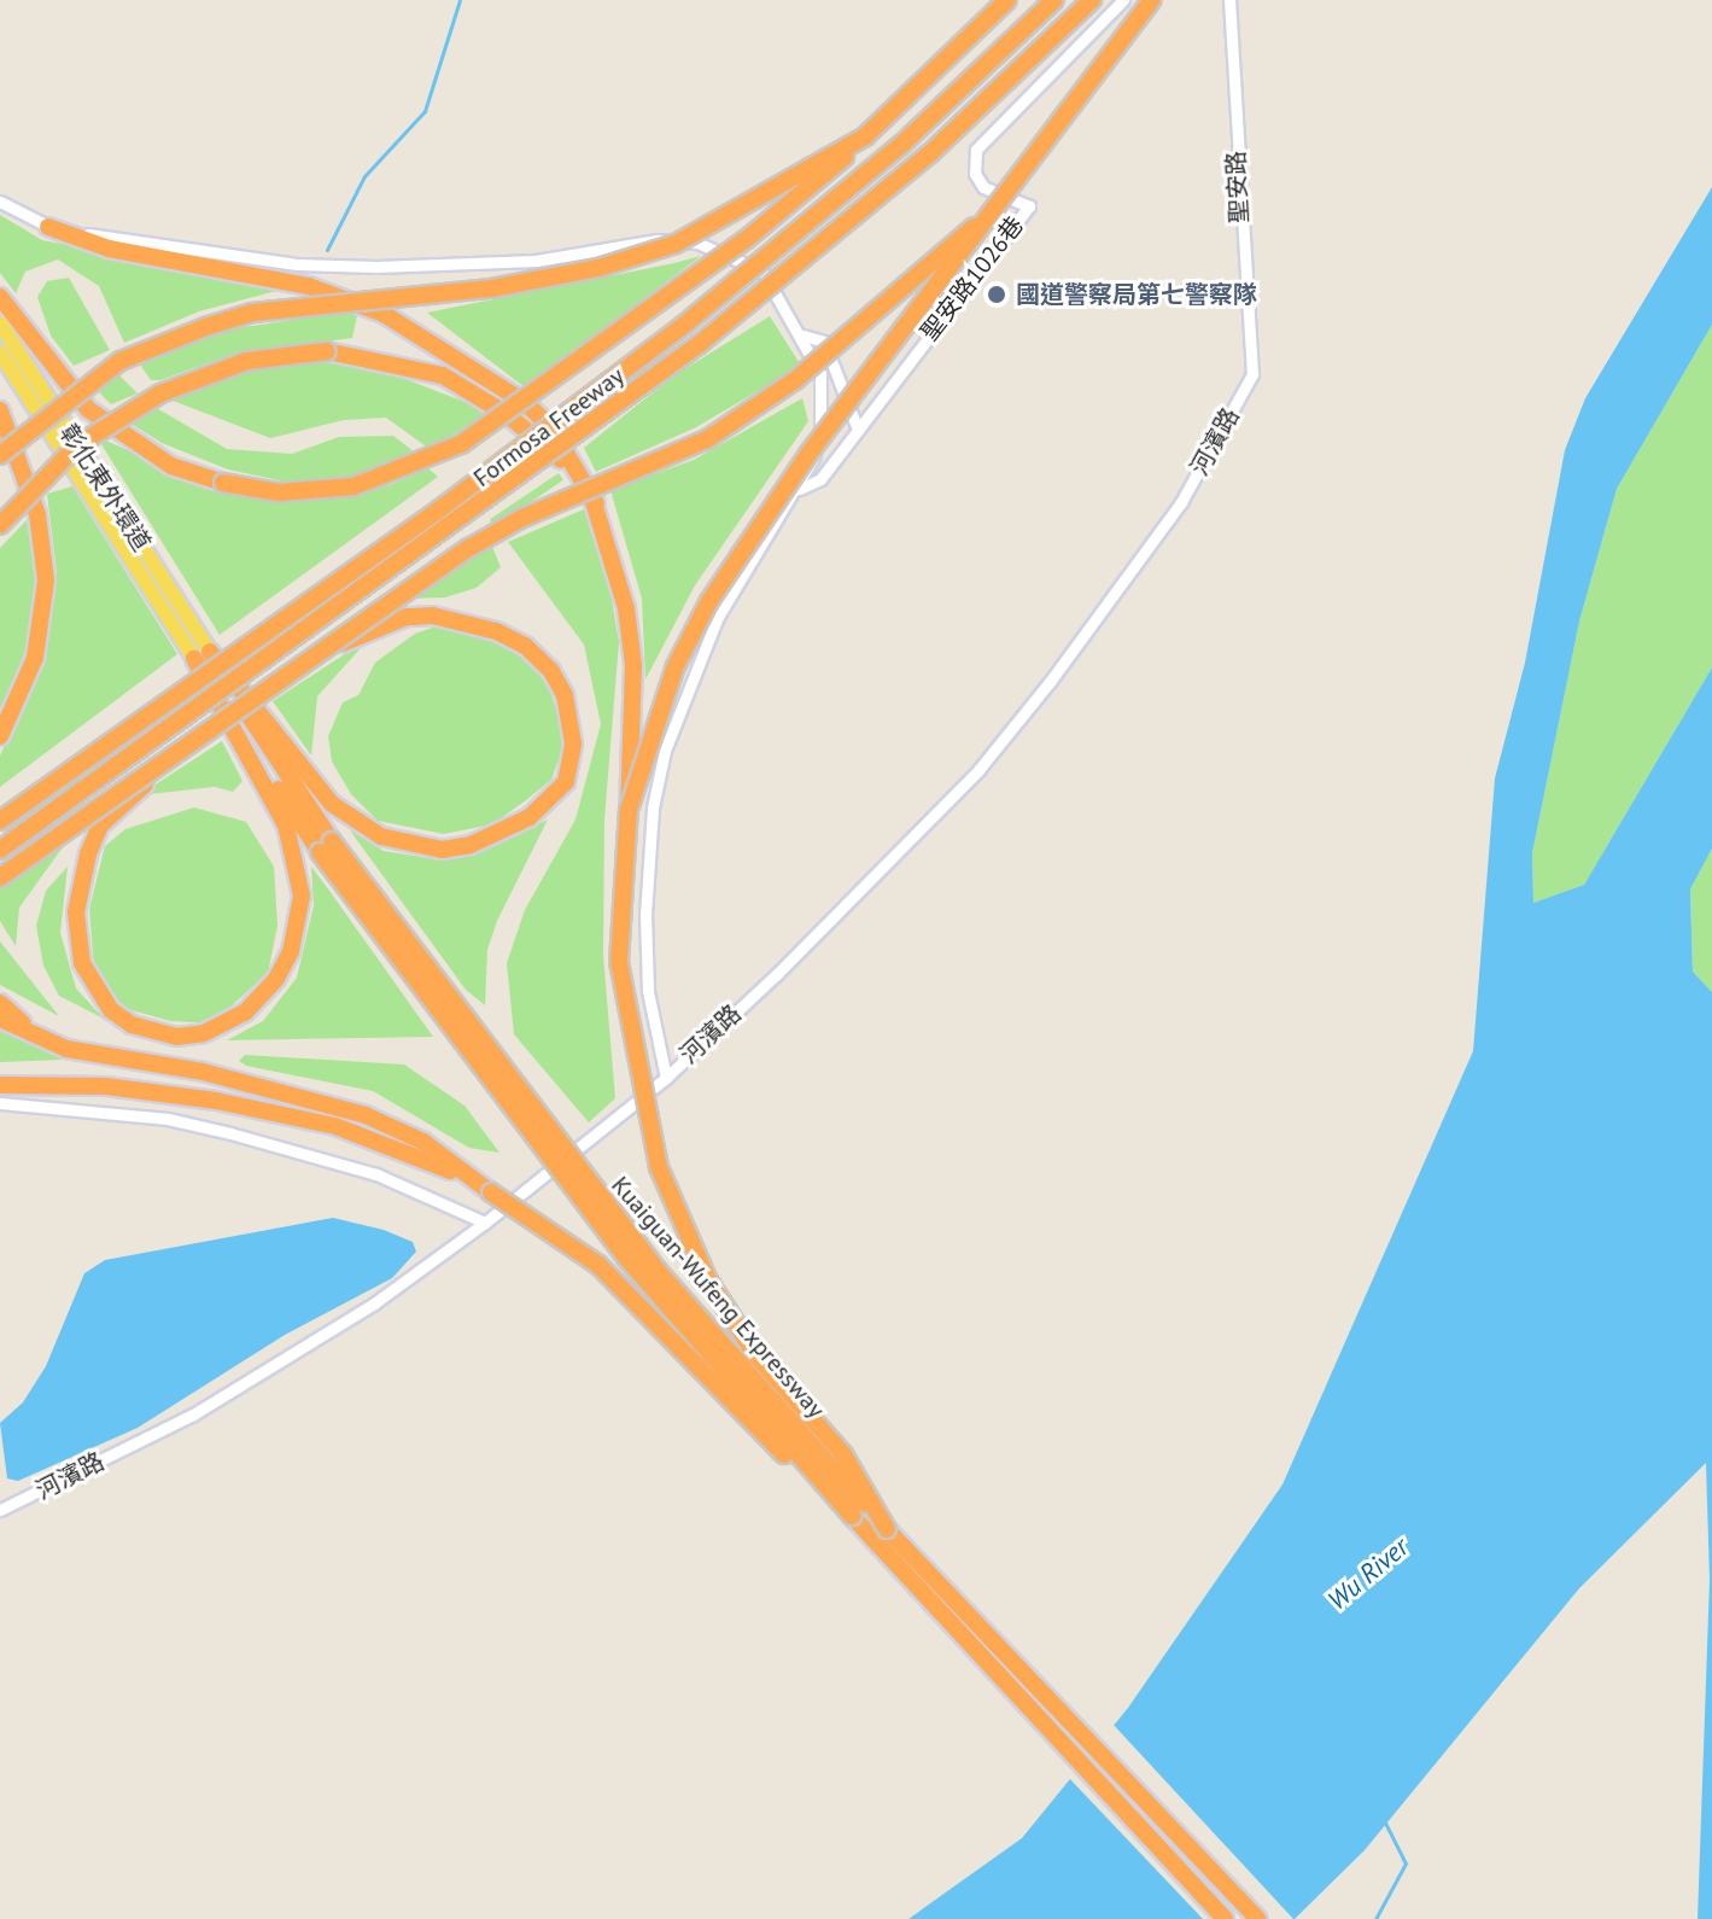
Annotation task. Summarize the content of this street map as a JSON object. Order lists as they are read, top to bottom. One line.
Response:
{"streets":{"highway":["Formosa Freeway","Kuaiguan-Wufeng Expressway"],"main road":["彰化東外環道"],"street":["聖安路","聖安路1026巷","河濱路"]},"crossings":[["聖安路","河濱路"],["彰化東外環道","Kuaiguan-Wufeng Expressway"]],"water":["Wu River"],"places":["國道警察局第七警察隊"]}
